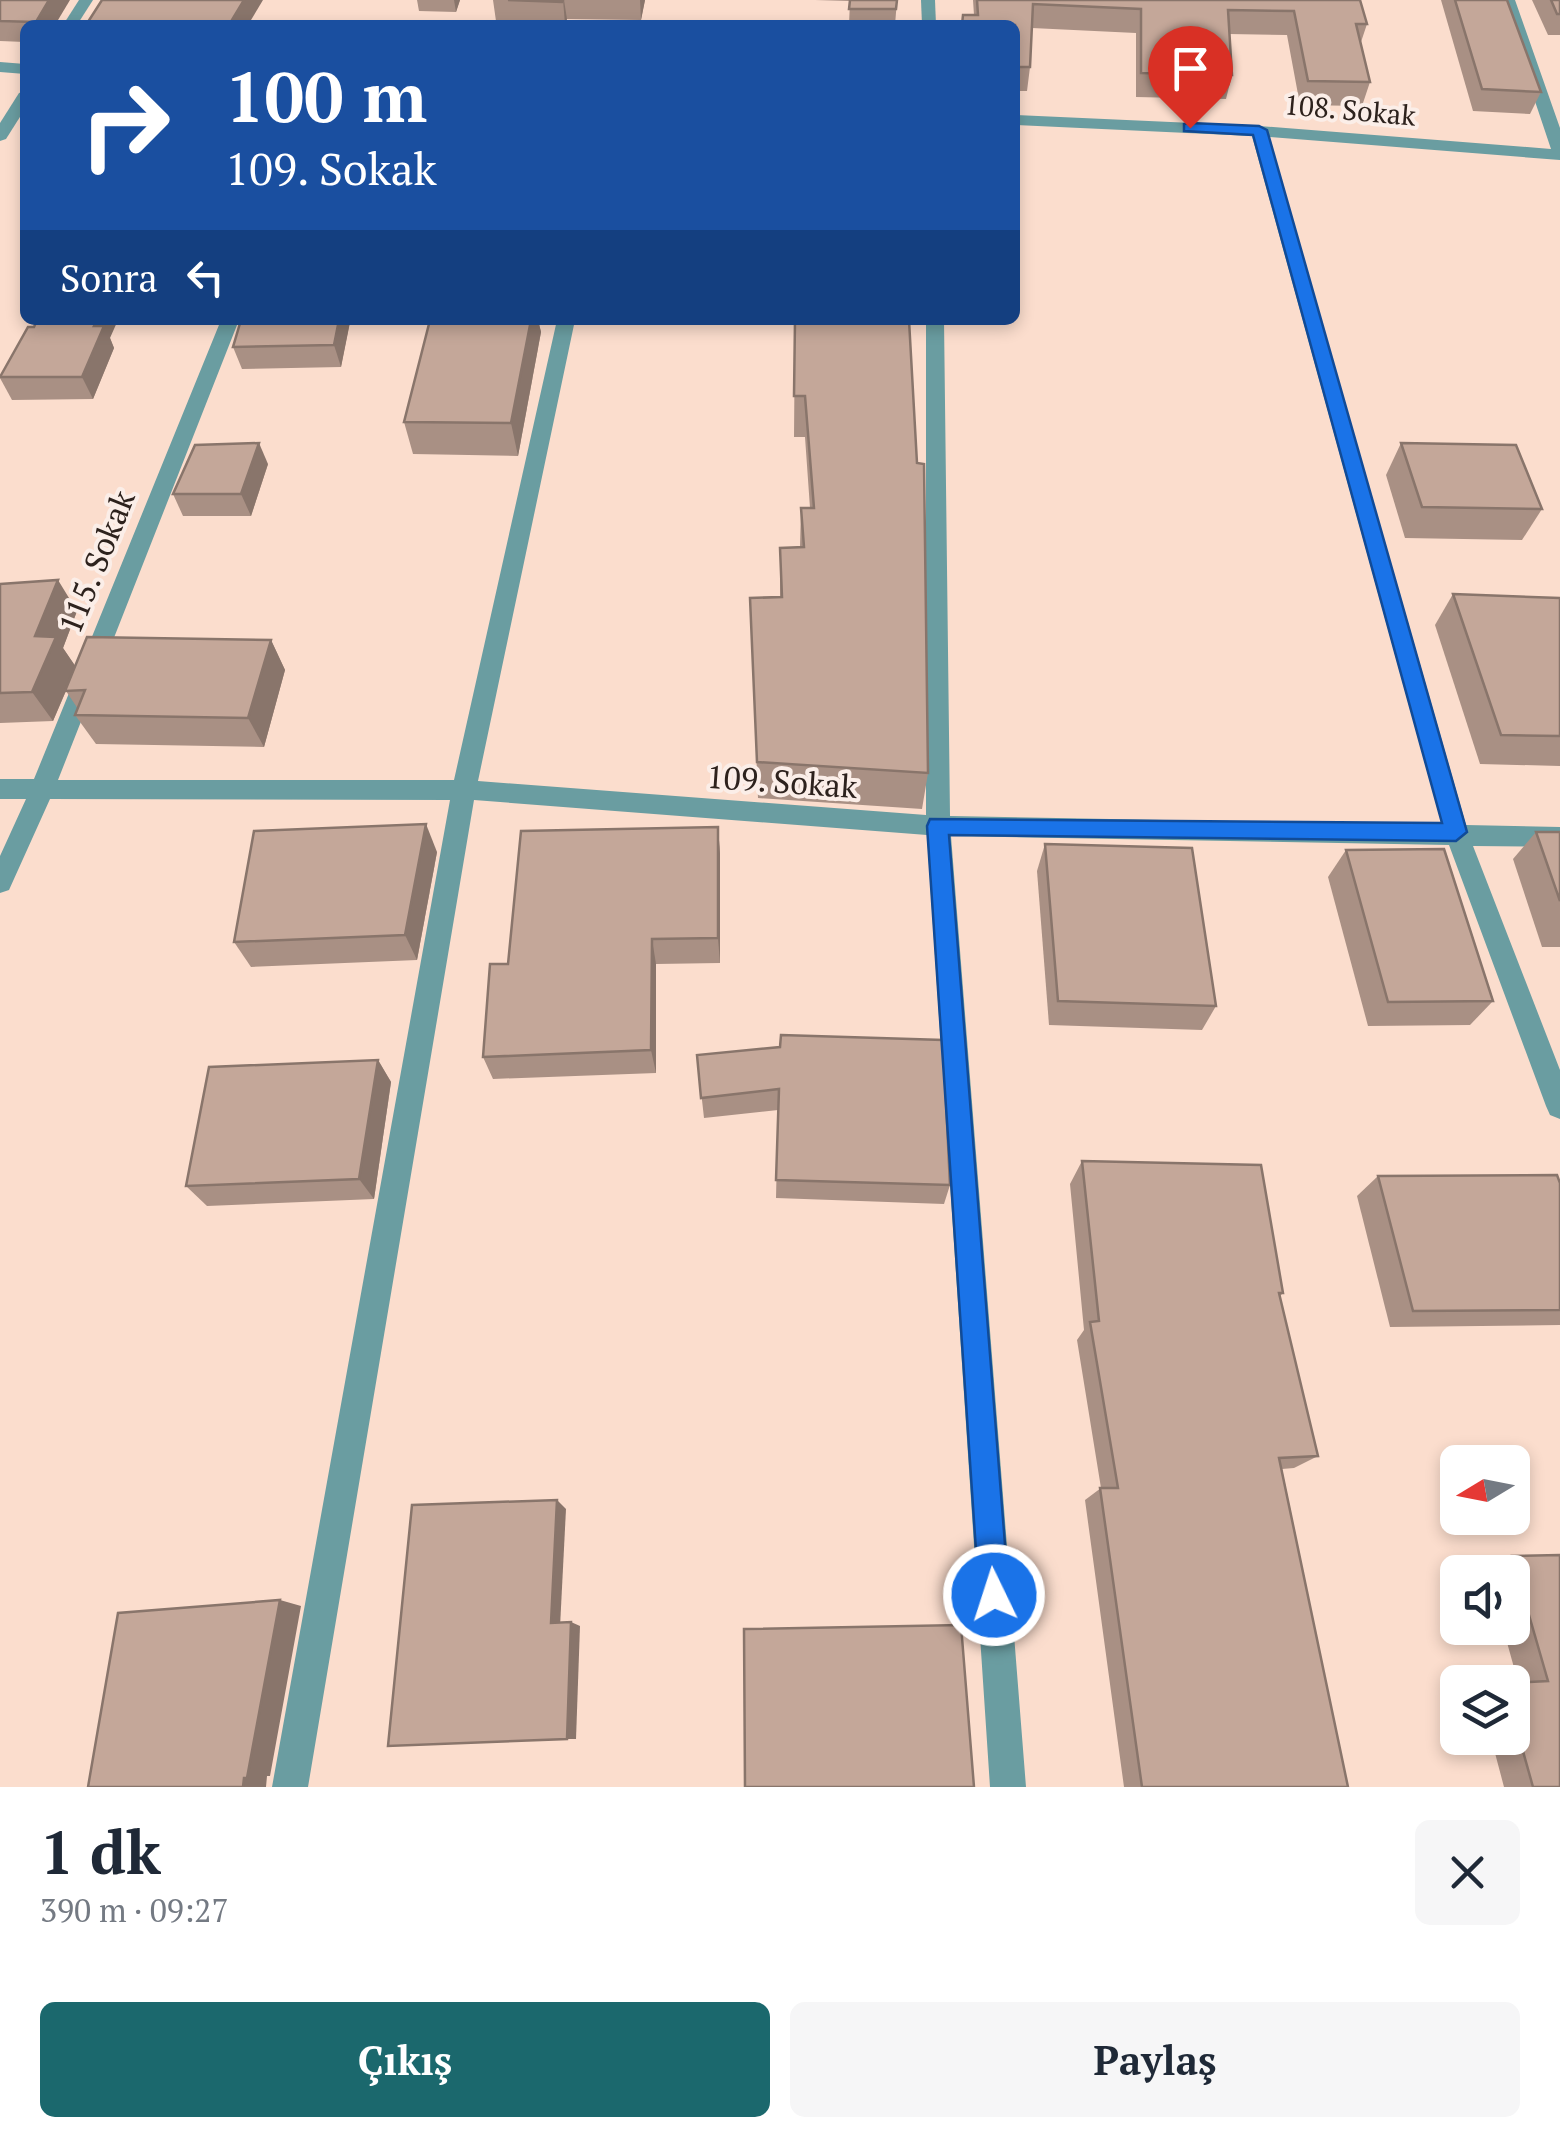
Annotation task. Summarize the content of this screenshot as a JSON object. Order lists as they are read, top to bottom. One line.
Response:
{"streets":{"street":["108. Sokak","115. Sokak","109. Sokak"]},"crossings":[["115. Sokak","109. Sokak"]],"north":"left","page":{"turn":["100 m","109. Sokak"],"then":"Sonra","heading":["1 dk","390 m · 09:27"],"buttons":["Çıkış","Paylaş"]}}
